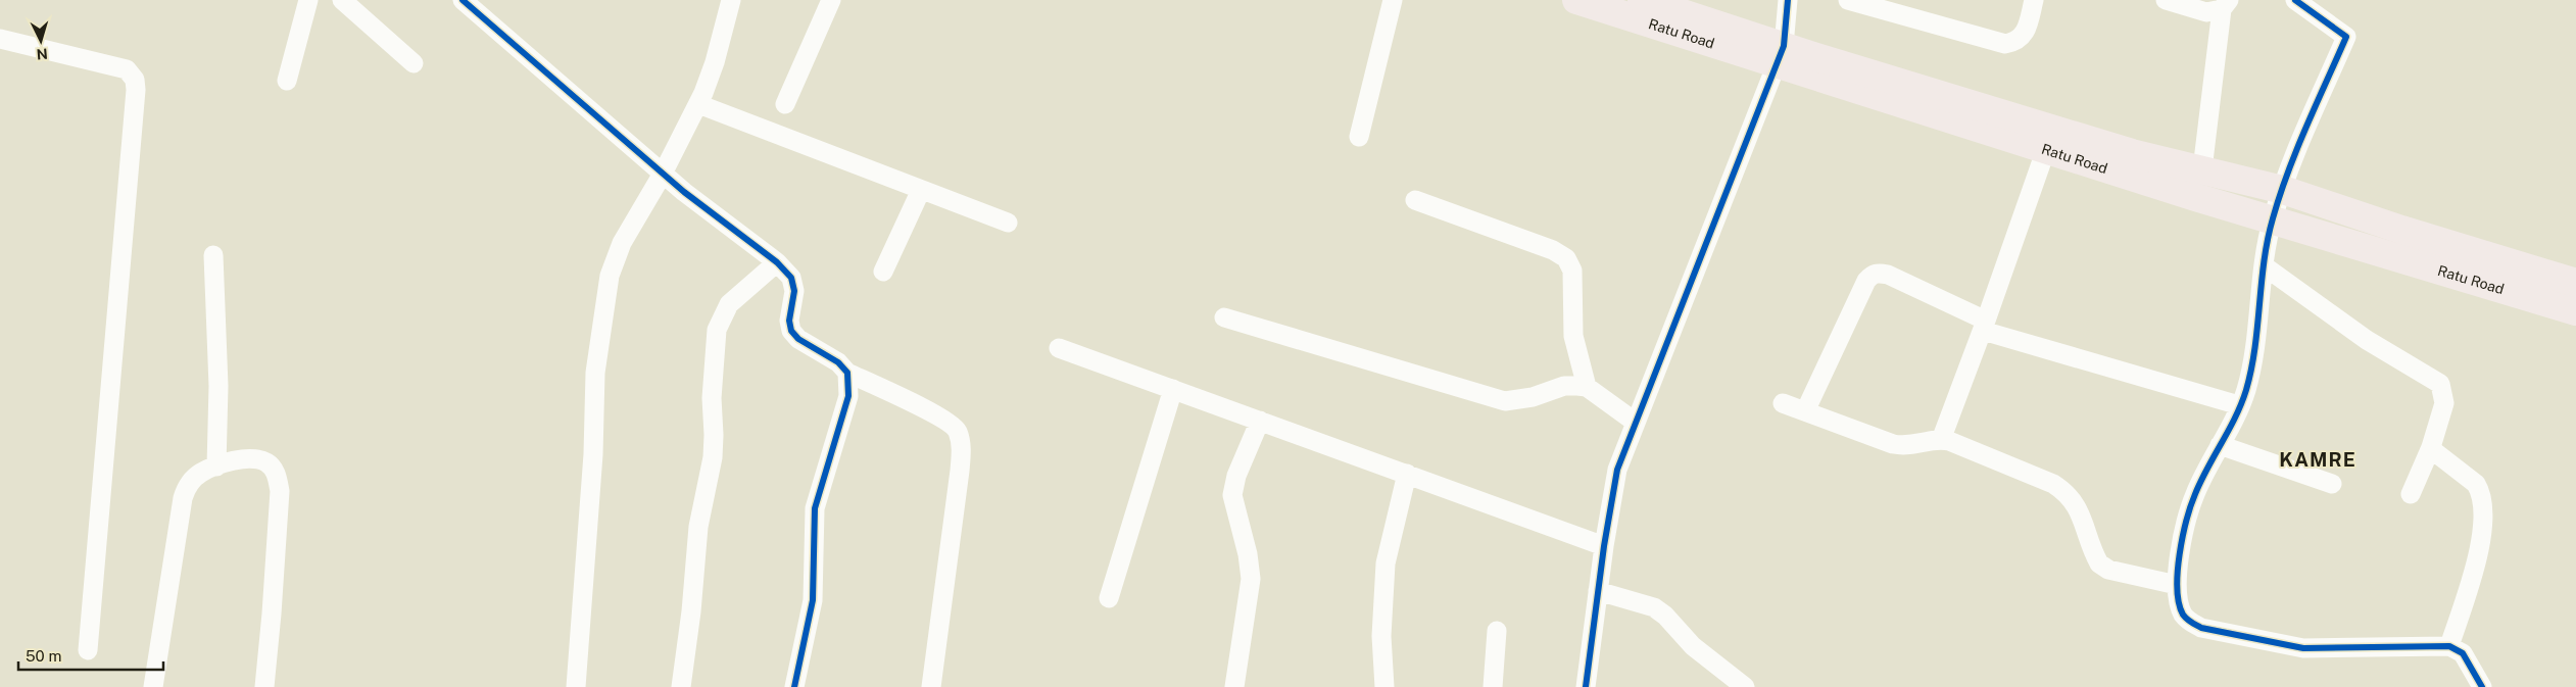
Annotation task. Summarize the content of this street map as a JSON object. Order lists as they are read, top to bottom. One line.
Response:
{"streets":{"main road":["Ratu Road"]},"districts":["KAMRE"],"scale_bar":"50 m","north":"bottom"}
